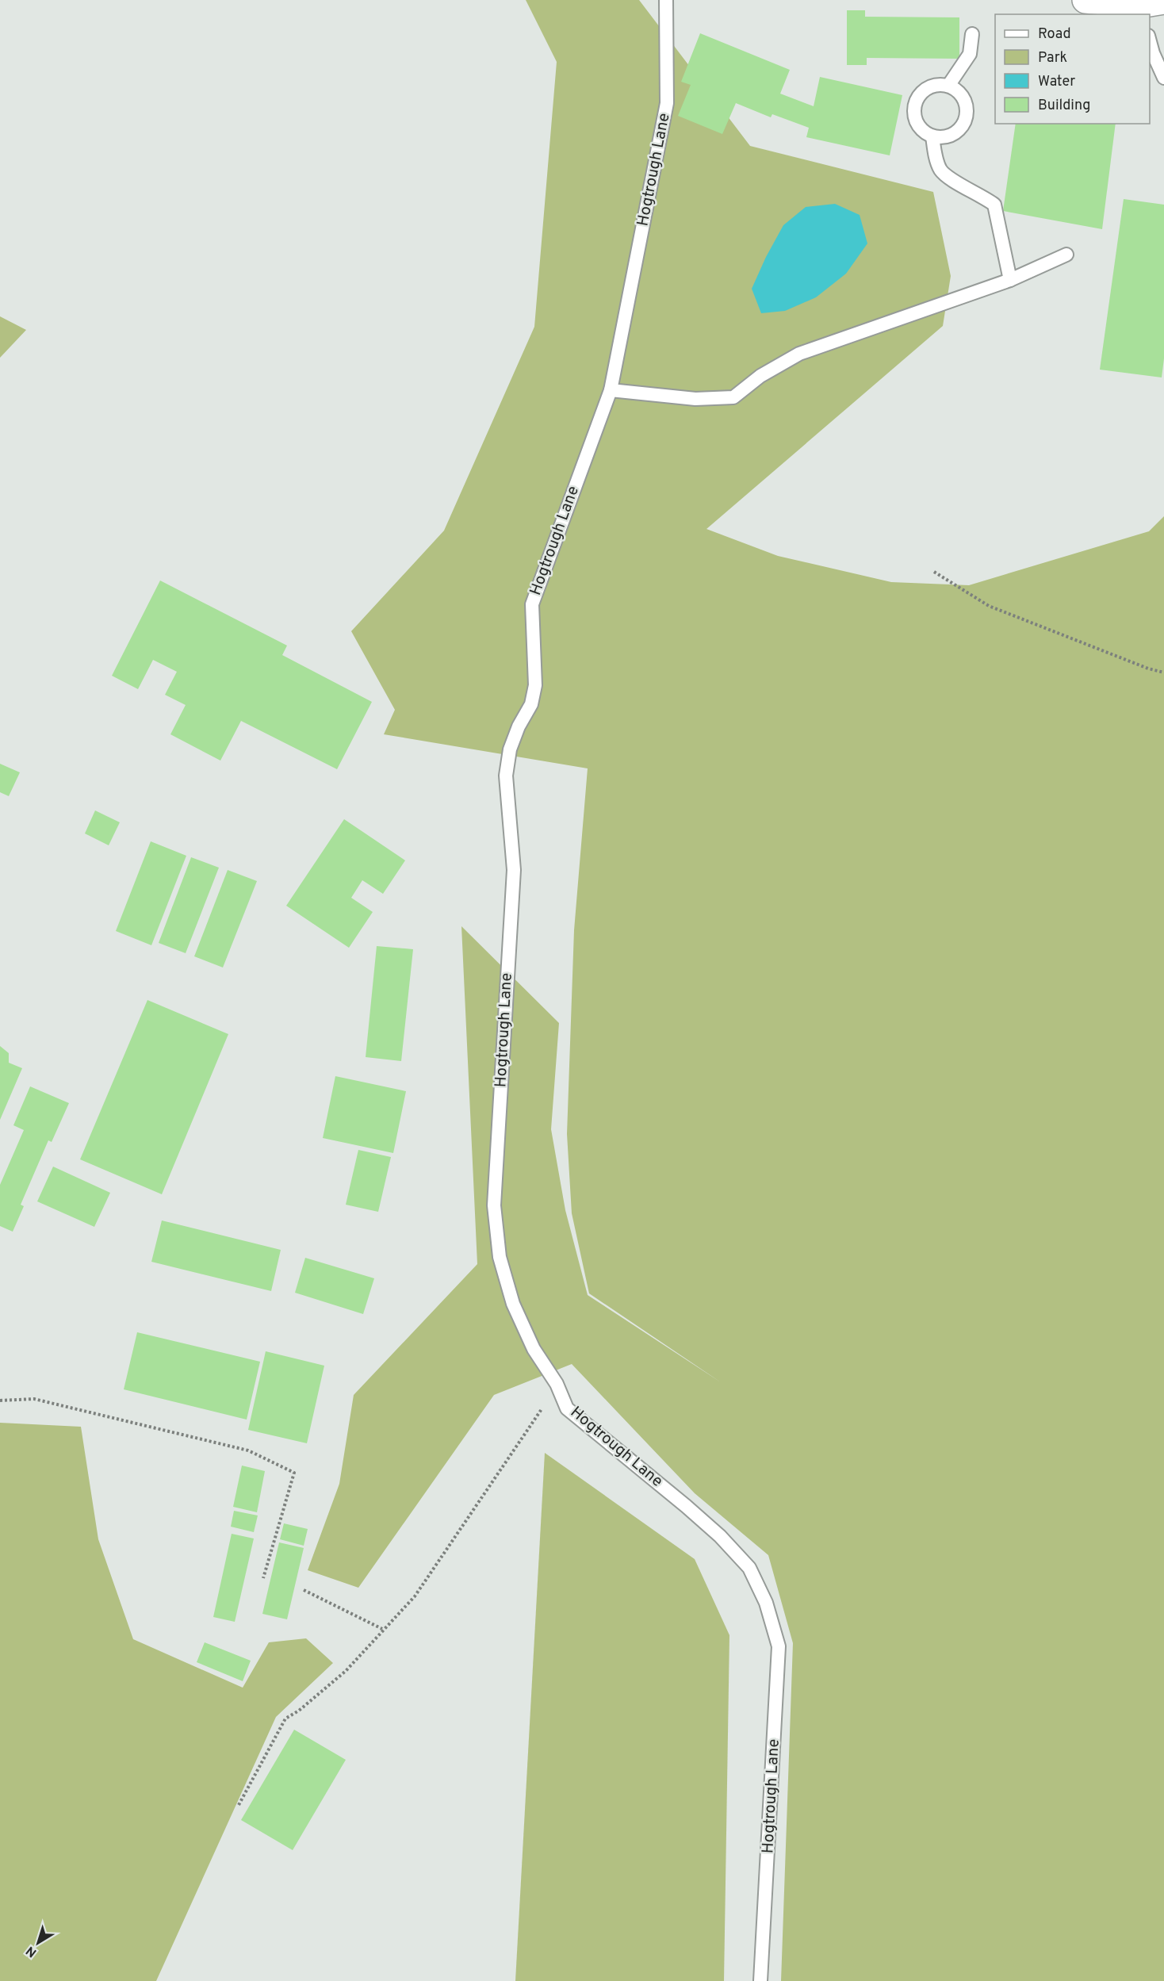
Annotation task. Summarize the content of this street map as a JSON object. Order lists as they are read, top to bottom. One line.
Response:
{"streets":{"lane":["Hogtrough Lane"]},"legend":["Road","Park","Water","Building"],"north":"bottom left"}
